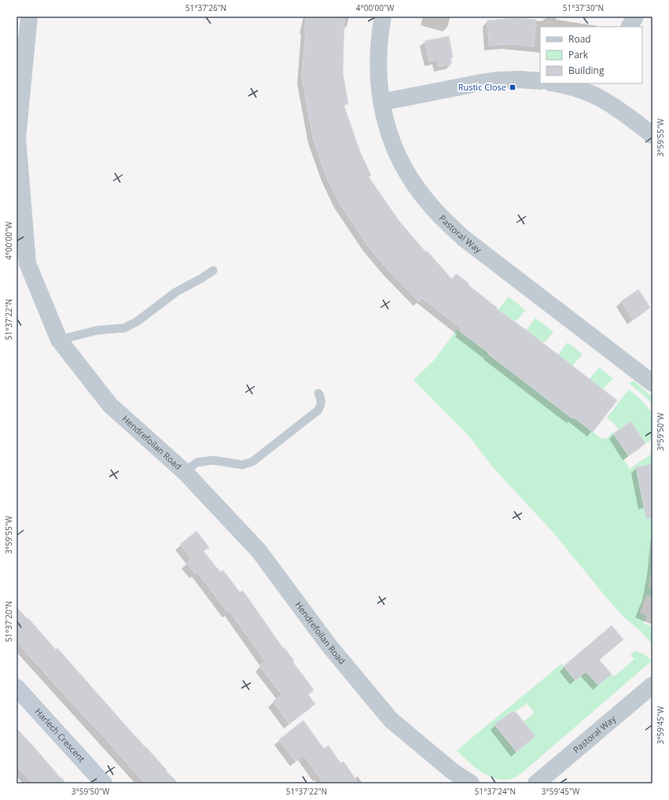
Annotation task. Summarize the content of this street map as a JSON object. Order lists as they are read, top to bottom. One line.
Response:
{"streets":{"street":["Pastoral Way","Hendrefoilan Road","Harlech Crescent"]},"places":{"transit":["Rustic Close"]},"legend":["Road","Park","Building"],"coordinates":["51°37'26\"N","4°00'00\"W","51°37'30\"N","3°59'55\"W","51°37'22\"N","3°59'50\"W","51°37'20\"N","3°59'45\"W","51°37'24\"N"]}
